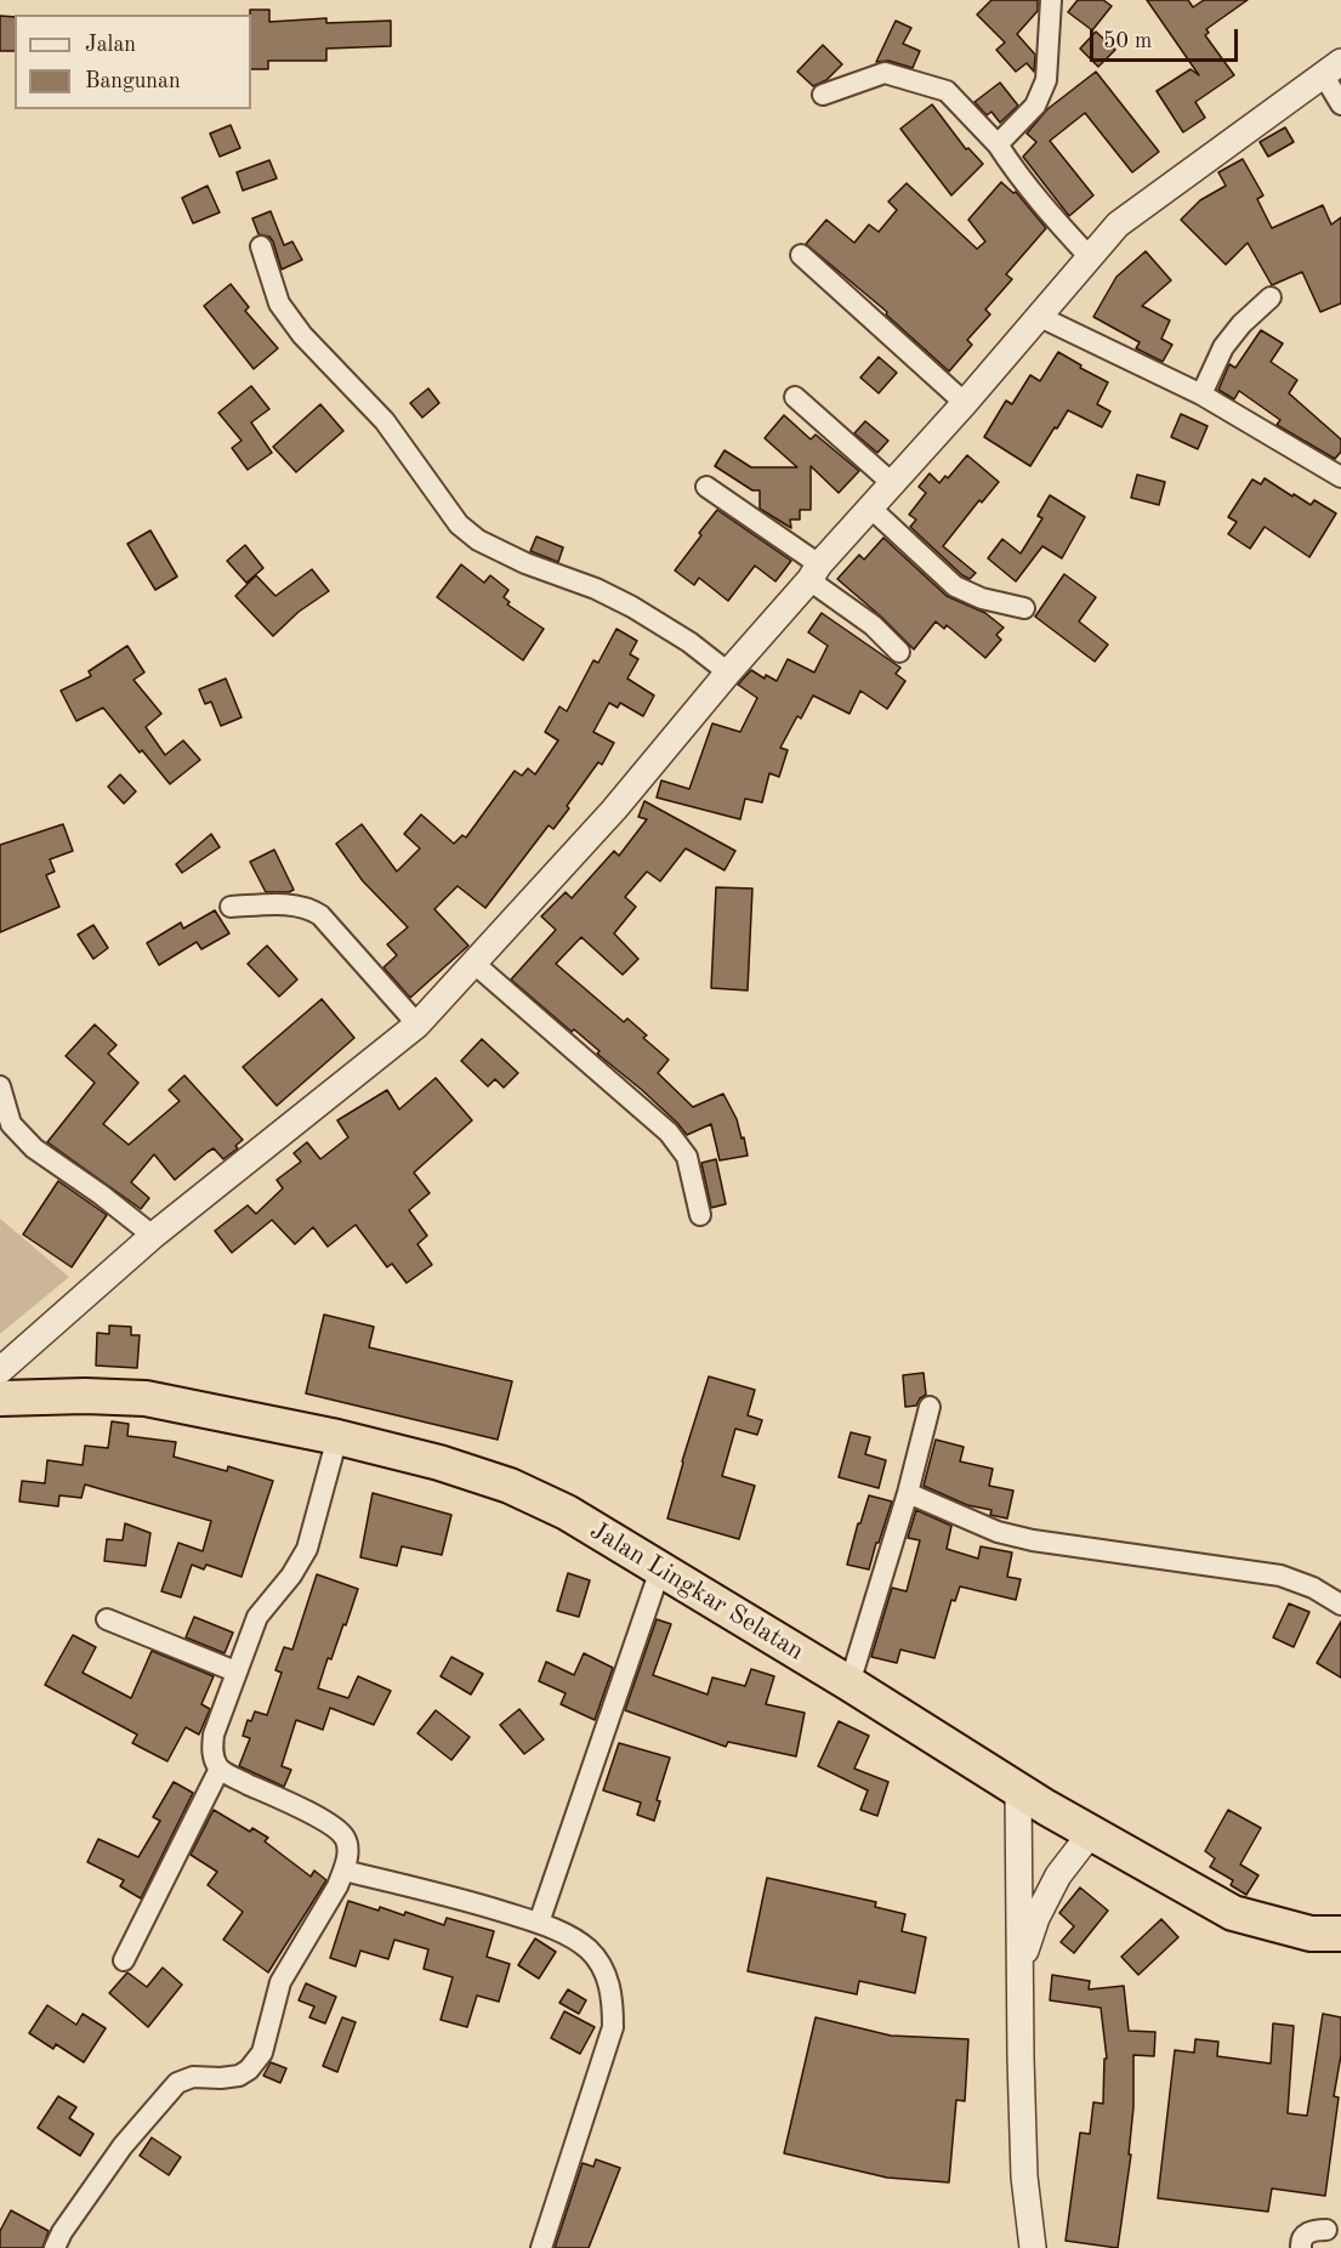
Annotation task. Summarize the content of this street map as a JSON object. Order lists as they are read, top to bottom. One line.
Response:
{"streets":{"highway":["Jalan Lingkar Selatan"]},"legend":["Jalan","Bangunan"],"scale_bar":"50 m"}
